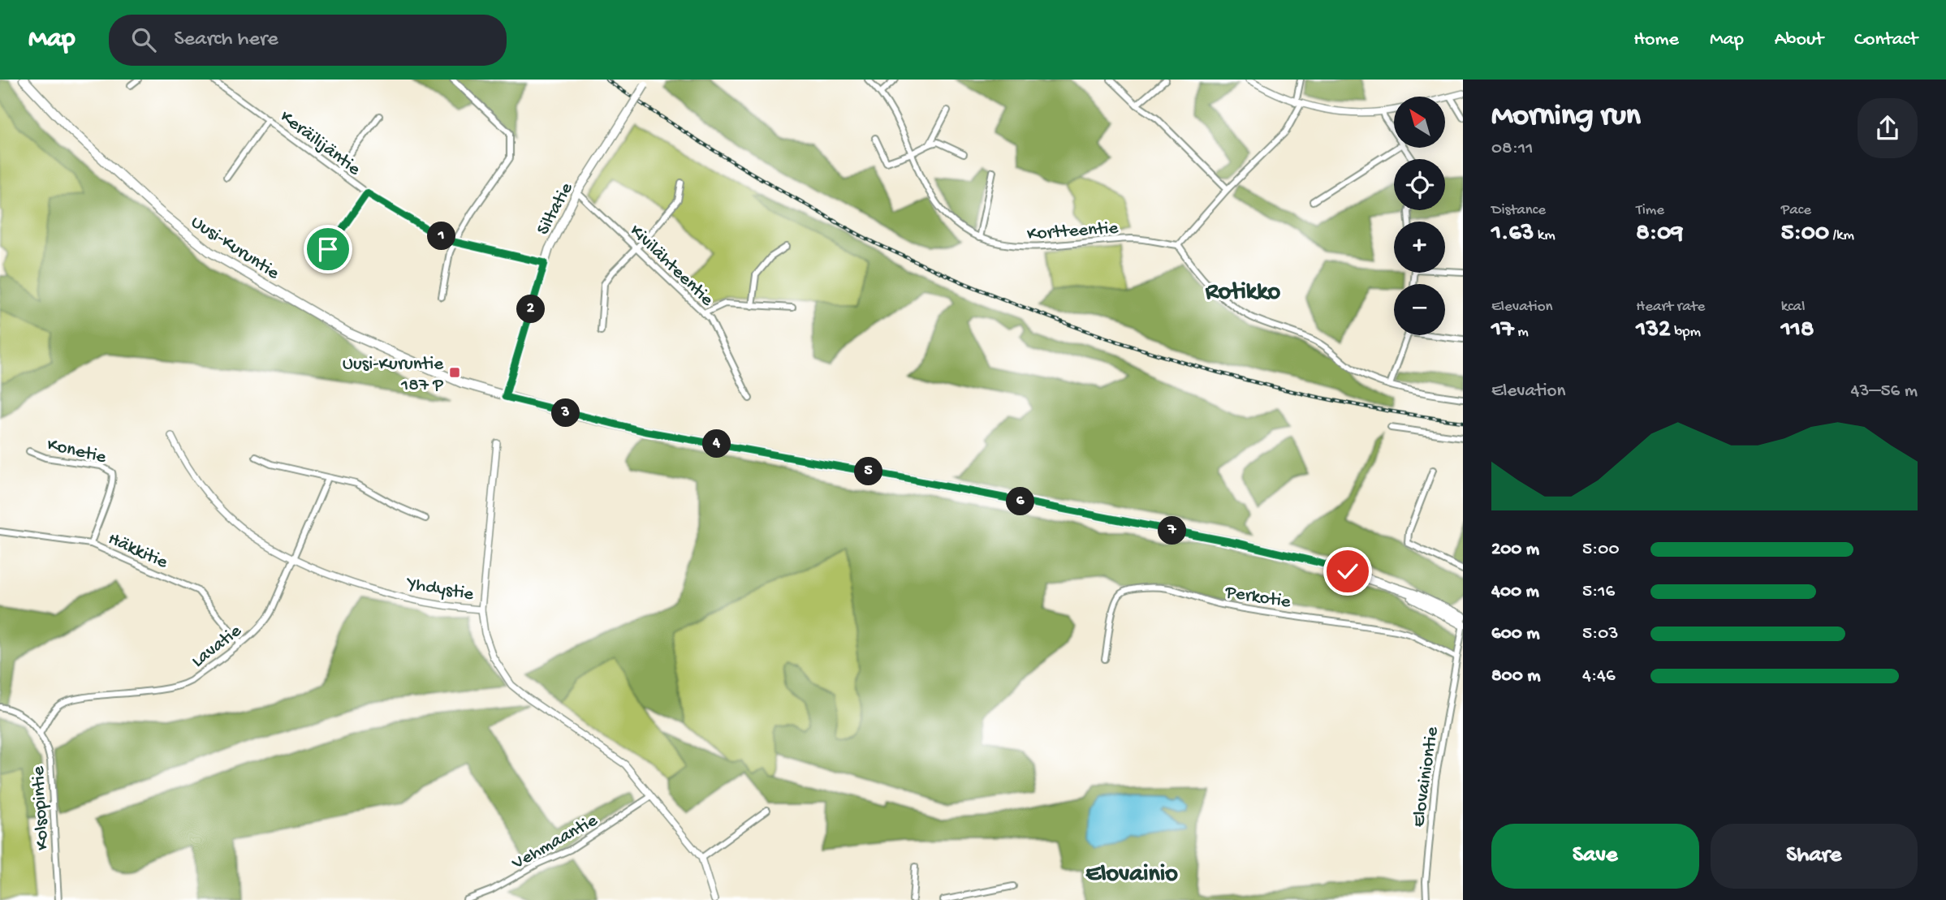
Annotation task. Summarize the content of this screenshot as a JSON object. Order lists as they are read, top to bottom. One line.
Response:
{"streets":{"main road":["Siltatie","Uusi-Kuruntie"],"street":["Keräilijäntie","Kortteentie","Kivilähteentie","Konetie","Häkkitie","Yhdystie","Perkotie","Lavatie","Elovainiontie","Kolsopintie","Vehmaantie"]},"crossings":[["Keräilijäntie","Siltatie"],["Siltatie","Uusi-Kuruntie"],["Siltatie","Kivilähteentie"],["Uusi-Kuruntie","Elovainiontie"],["Konetie","Häkkitie"],["Häkkitie","Lavatie"],["Yhdystie","Lavatie"],["Yhdystie","Vehmaantie"],["Perkotie","Elovainiontie"],["Lavatie","Kolsopintie"]],"districts":["Rotikko","Elovainio"],"places":{"transit":["Uusi-Kuruntie 187 P"]},"north":"top left","page":{"header":"Map","search":"Search here","nav":["Home","Map","About","Contact"],"heading":["Morning run","08:11"],"map_buttons":["+","−"],"stats":[["Distance","1.63 km"],["Time","8:09"],["Pace","5:00 /km"],["Elevation","17 m"],["Heart rate","132 bpm"],["kcal","118"]],"pins":["1","2","3","4","5","6","7"],"chart":["Elevation","43–56 m"],"list":[{"name":"200 m","note":"5:00"},{"name":"400 m","note":"5:16"},{"name":"600 m","note":"5:03"},{"name":"800 m","note":"4:46"}],"buttons":["Save","Share"]}}
